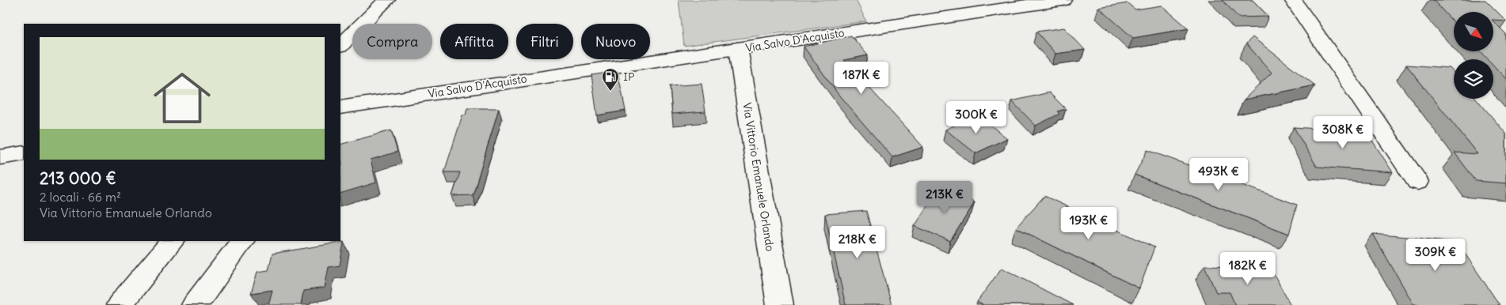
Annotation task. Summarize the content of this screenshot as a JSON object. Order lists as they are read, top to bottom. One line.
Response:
{"streets":{"street":["Via Salvo D'Acquisto","Via Vittorio Emanuele Orlando"]},"crossings":[["Via Salvo D'Acquisto","Via Vittorio Emanuele Orlando"]],"places":{"fuel station":["IP"]},"north":"bottom right","page":{"chip":["Compra","Affitta","Filtri","Nuovo"],"list":[{"name":"213 000 €","note":"2 locali · 66 m² · Via Vittorio Emanuele Orlando"}],"price":["187K €","300K €","308K €","493K €","213K €","193K €","218K €","309K €","182K €"]}}
